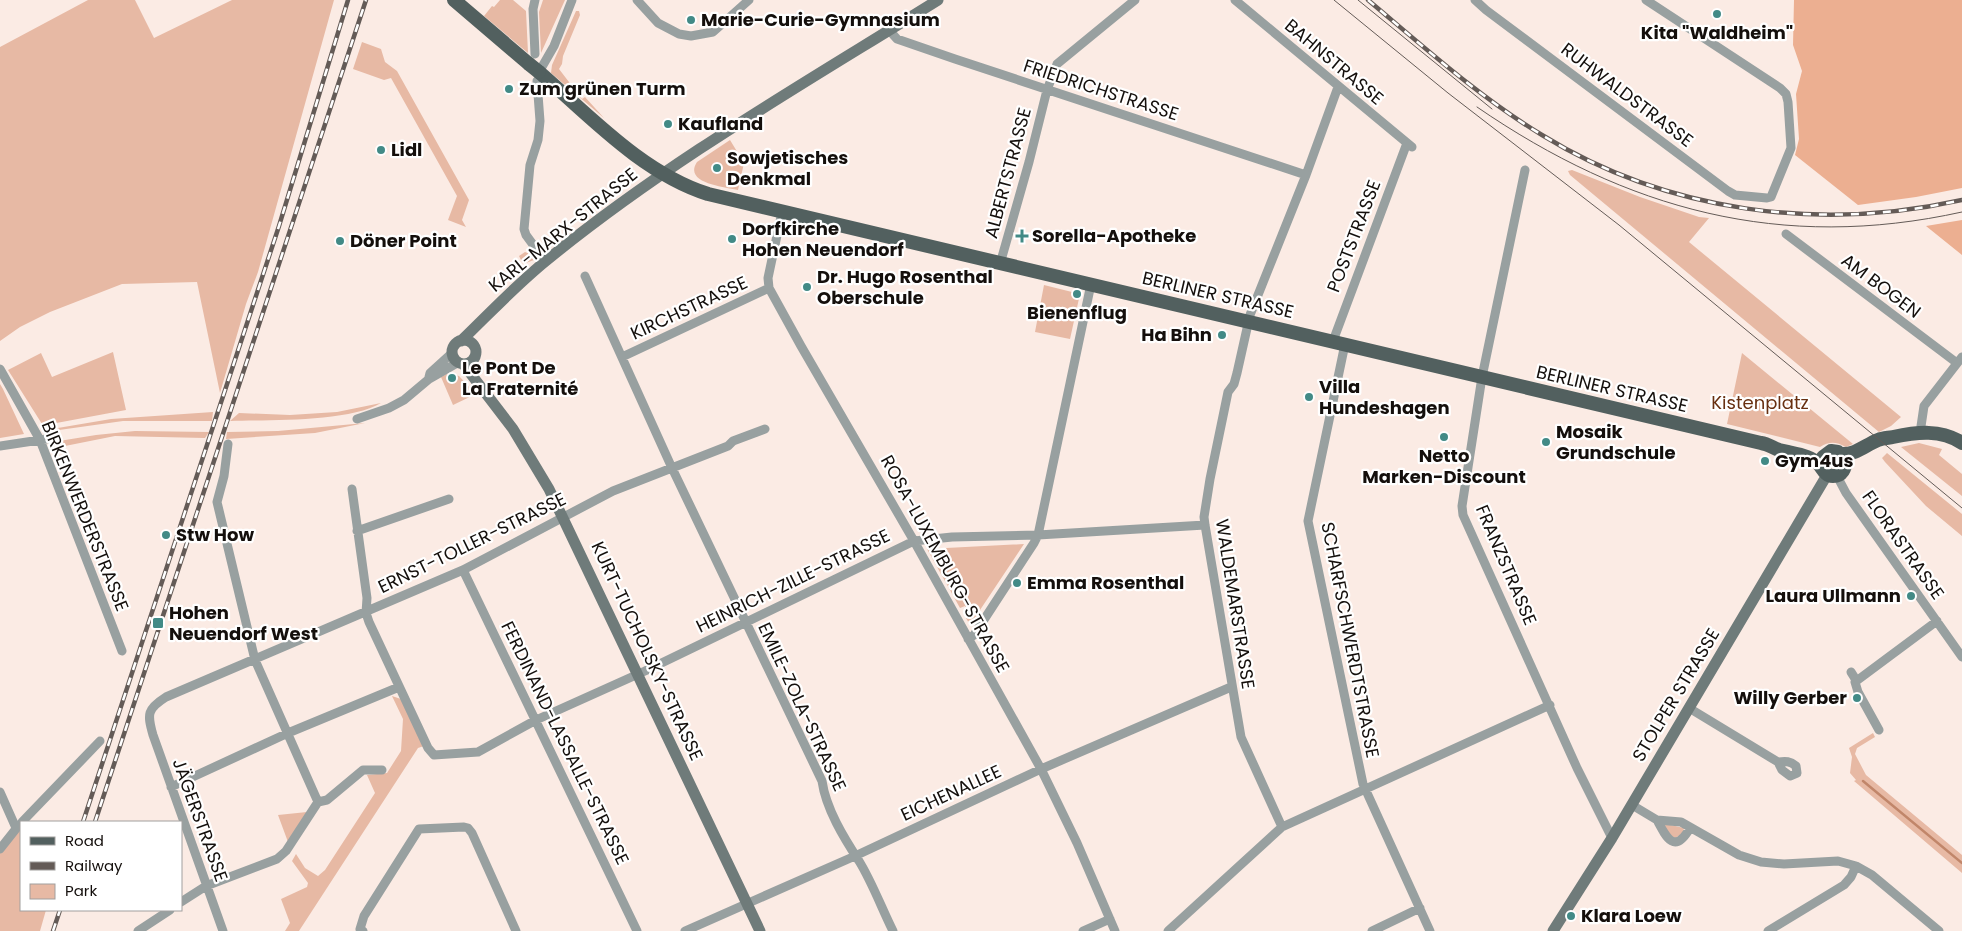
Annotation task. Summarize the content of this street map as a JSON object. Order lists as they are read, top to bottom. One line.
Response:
{"streets":{"main road":["KARL-MARX-STRASSE","BERLINER STRASSE","KURT-TUCHOLSKY-STRASSE","STOLPER STRASSE"],"street":["BAHNSTRASSE","FRIEDRICHSTRASSE","RUHWALDSTRASSE","ALBERTSTRASSE","POSTSTRASSE","AM BOGEN","KIRCHSTRASSE","BIRKENWERDERSTRASSE","ERNST-TOLLER-STRASSE","FLORASTRASSE","ROSA-LUXEMBURG-STRASSE","FRANZSTRASSE","HEINRICH-ZILLE-STRASSE","WALDEMARSTRASSE","SCHARFSCHWERDTSTRASSE","EMILE-ZOLA-STRASSE","FERDINAND-LASSALLE-STRASSE","EICHENALLEE","JÄGERSTRASSE"]},"crossings":[["BAHNSTRASSE","POSTSTRASSE"],["BAHNSTRASSE","WALDEMARSTRASSE"],["FRIEDRICHSTRASSE","ALBERTSTRASSE"],["FRIEDRICHSTRASSE","KARL-MARX-STRASSE"],["FRIEDRICHSTRASSE","WALDEMARSTRASSE"],["ALBERTSTRASSE","BERLINER STRASSE"],["KARL-MARX-STRASSE","BERLINER STRASSE"],["KARL-MARX-STRASSE","KURT-TUCHOLSKY-STRASSE"],["POSTSTRASSE","BERLINER STRASSE"],["POSTSTRASSE","SCHARFSCHWERDTSTRASSE"],["BERLINER STRASSE","FLORASTRASSE"],["BERLINER STRASSE","FRANZSTRASSE"],["BERLINER STRASSE","WALDEMARSTRASSE"],["BERLINER STRASSE","SCHARFSCHWERDTSTRASSE"],["BERLINER STRASSE","STOLPER STRASSE"],["KIRCHSTRASSE","ROSA-LUXEMBURG-STRASSE"],["KIRCHSTRASSE","EMILE-ZOLA-STRASSE"],["ERNST-TOLLER-STRASSE","KURT-TUCHOLSKY-STRASSE"],["ERNST-TOLLER-STRASSE","EMILE-ZOLA-STRASSE"],["ERNST-TOLLER-STRASSE","FERDINAND-LASSALLE-STRASSE"],["ERNST-TOLLER-STRASSE","JÄGERSTRASSE"],["FLORASTRASSE","STOLPER STRASSE"],["ROSA-LUXEMBURG-STRASSE","HEINRICH-ZILLE-STRASSE"],["ROSA-LUXEMBURG-STRASSE","EICHENALLEE"],["FRANZSTRASSE","STOLPER STRASSE"],["HEINRICH-ZILLE-STRASSE","WALDEMARSTRASSE"],["HEINRICH-ZILLE-STRASSE","KURT-TUCHOLSKY-STRASSE"],["HEINRICH-ZILLE-STRASSE","EMILE-ZOLA-STRASSE"],["HEINRICH-ZILLE-STRASSE","FERDINAND-LASSALLE-STRASSE"],["WALDEMARSTRASSE","EICHENALLEE"],["KURT-TUCHOLSKY-STRASSE","EICHENALLEE"],["EMILE-ZOLA-STRASSE","EICHENALLEE"]],"parks":["Kistenplatz"],"places":{"other":["Kita \"Waldheim\"","Marie-Curie-Gymnasium","Zum grünen Turm","Kaufland","Lidl","Sowjetisches Denkmal","Dorfkirche Hohen Neuendorf","Döner Point","Dr. Hugo Rosenthal Oberschule","Bienenflug","Ha Bihn","Le Pont De La Fraternité","Villa Hundeshagen","Netto Marken-Discount","Mosaik Grundschule","Gym4us","Stw How","Emma Rosenthal","Laura Ullmann","Willy Gerber","Klara Loew"],"health":["Sorella-Apotheke"],"transit":["Hohen Neuendorf West"]},"legend":["Road","Railway","Park"]}
